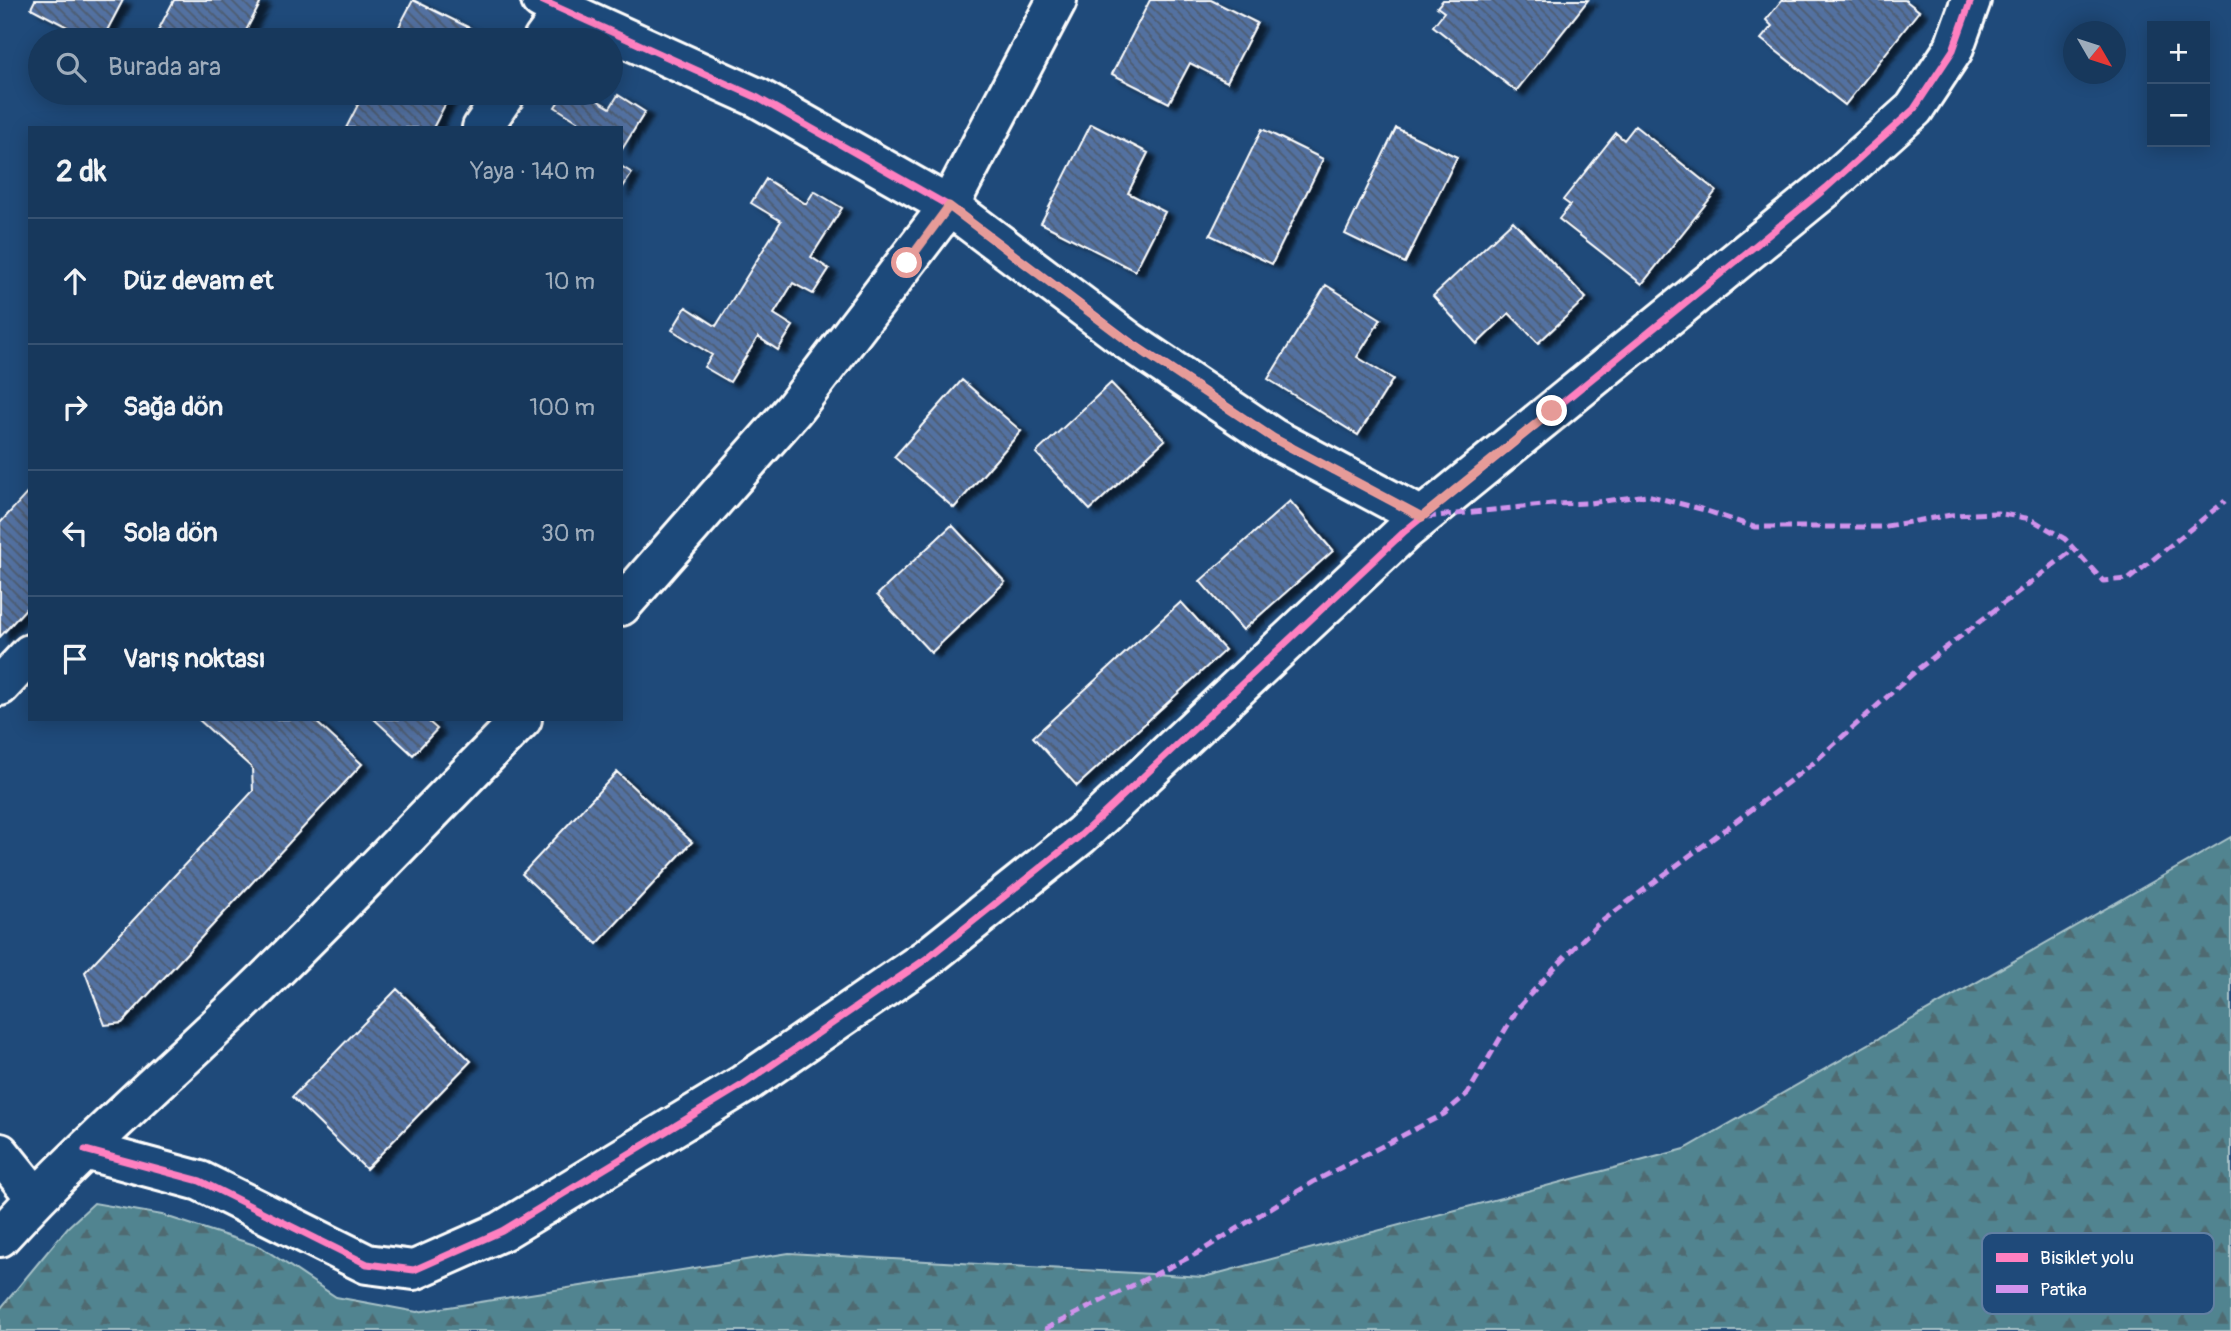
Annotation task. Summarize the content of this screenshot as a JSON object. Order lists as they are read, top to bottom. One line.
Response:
{"legend":["Bisiklet yolu","Patika"],"north":"bottom right","page":{"map_buttons":["+","−"],"search":"Burada ara","heading":["2 dk","Yaya · 140 m"],"list":[["Düz devam et","10 m"],["Sağa dön","100 m"],["Sola dön","30 m"],"Varış noktası"]}}
